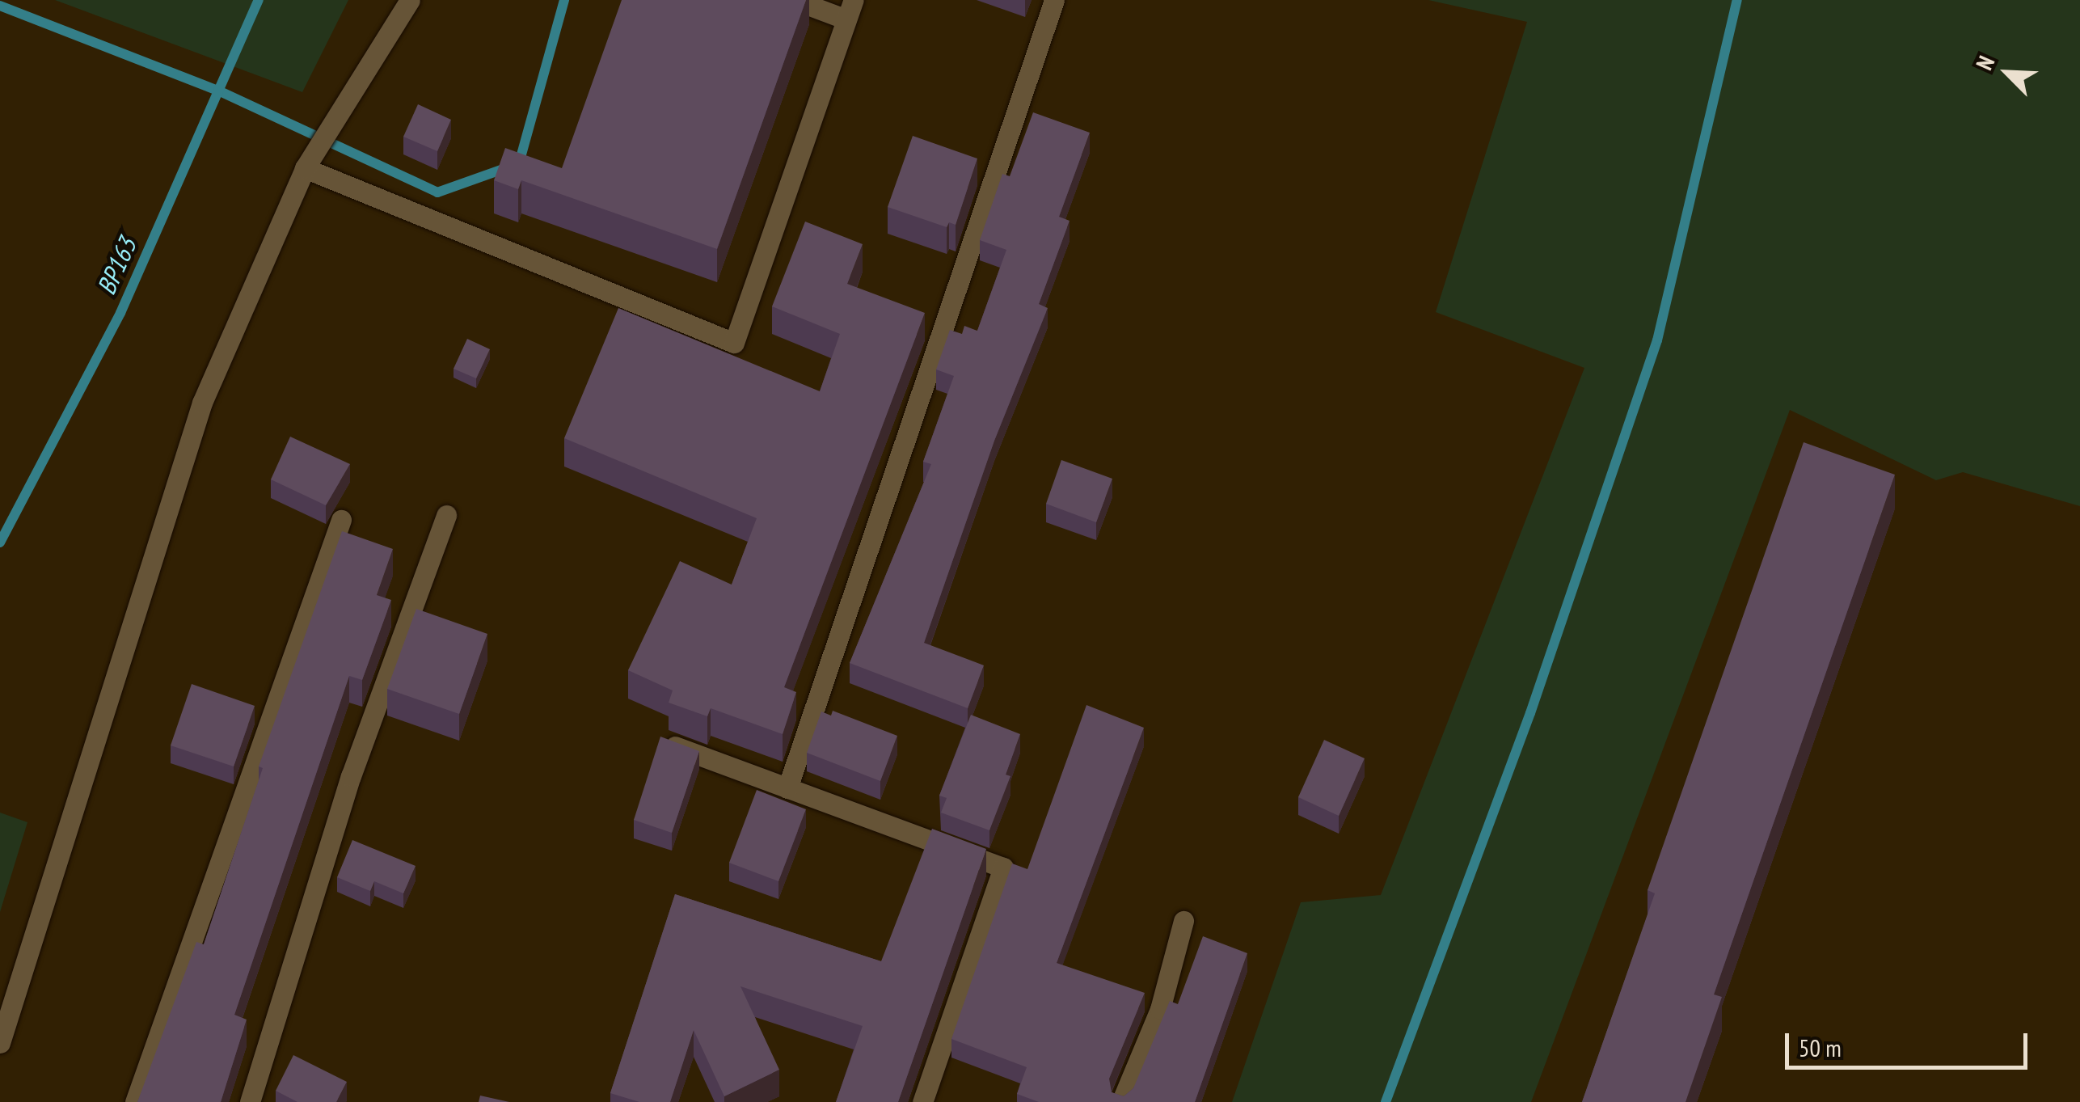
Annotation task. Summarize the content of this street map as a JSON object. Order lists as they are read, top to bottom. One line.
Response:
{"water":["BP163"],"scale_bar":"50 m","north":"top left"}
